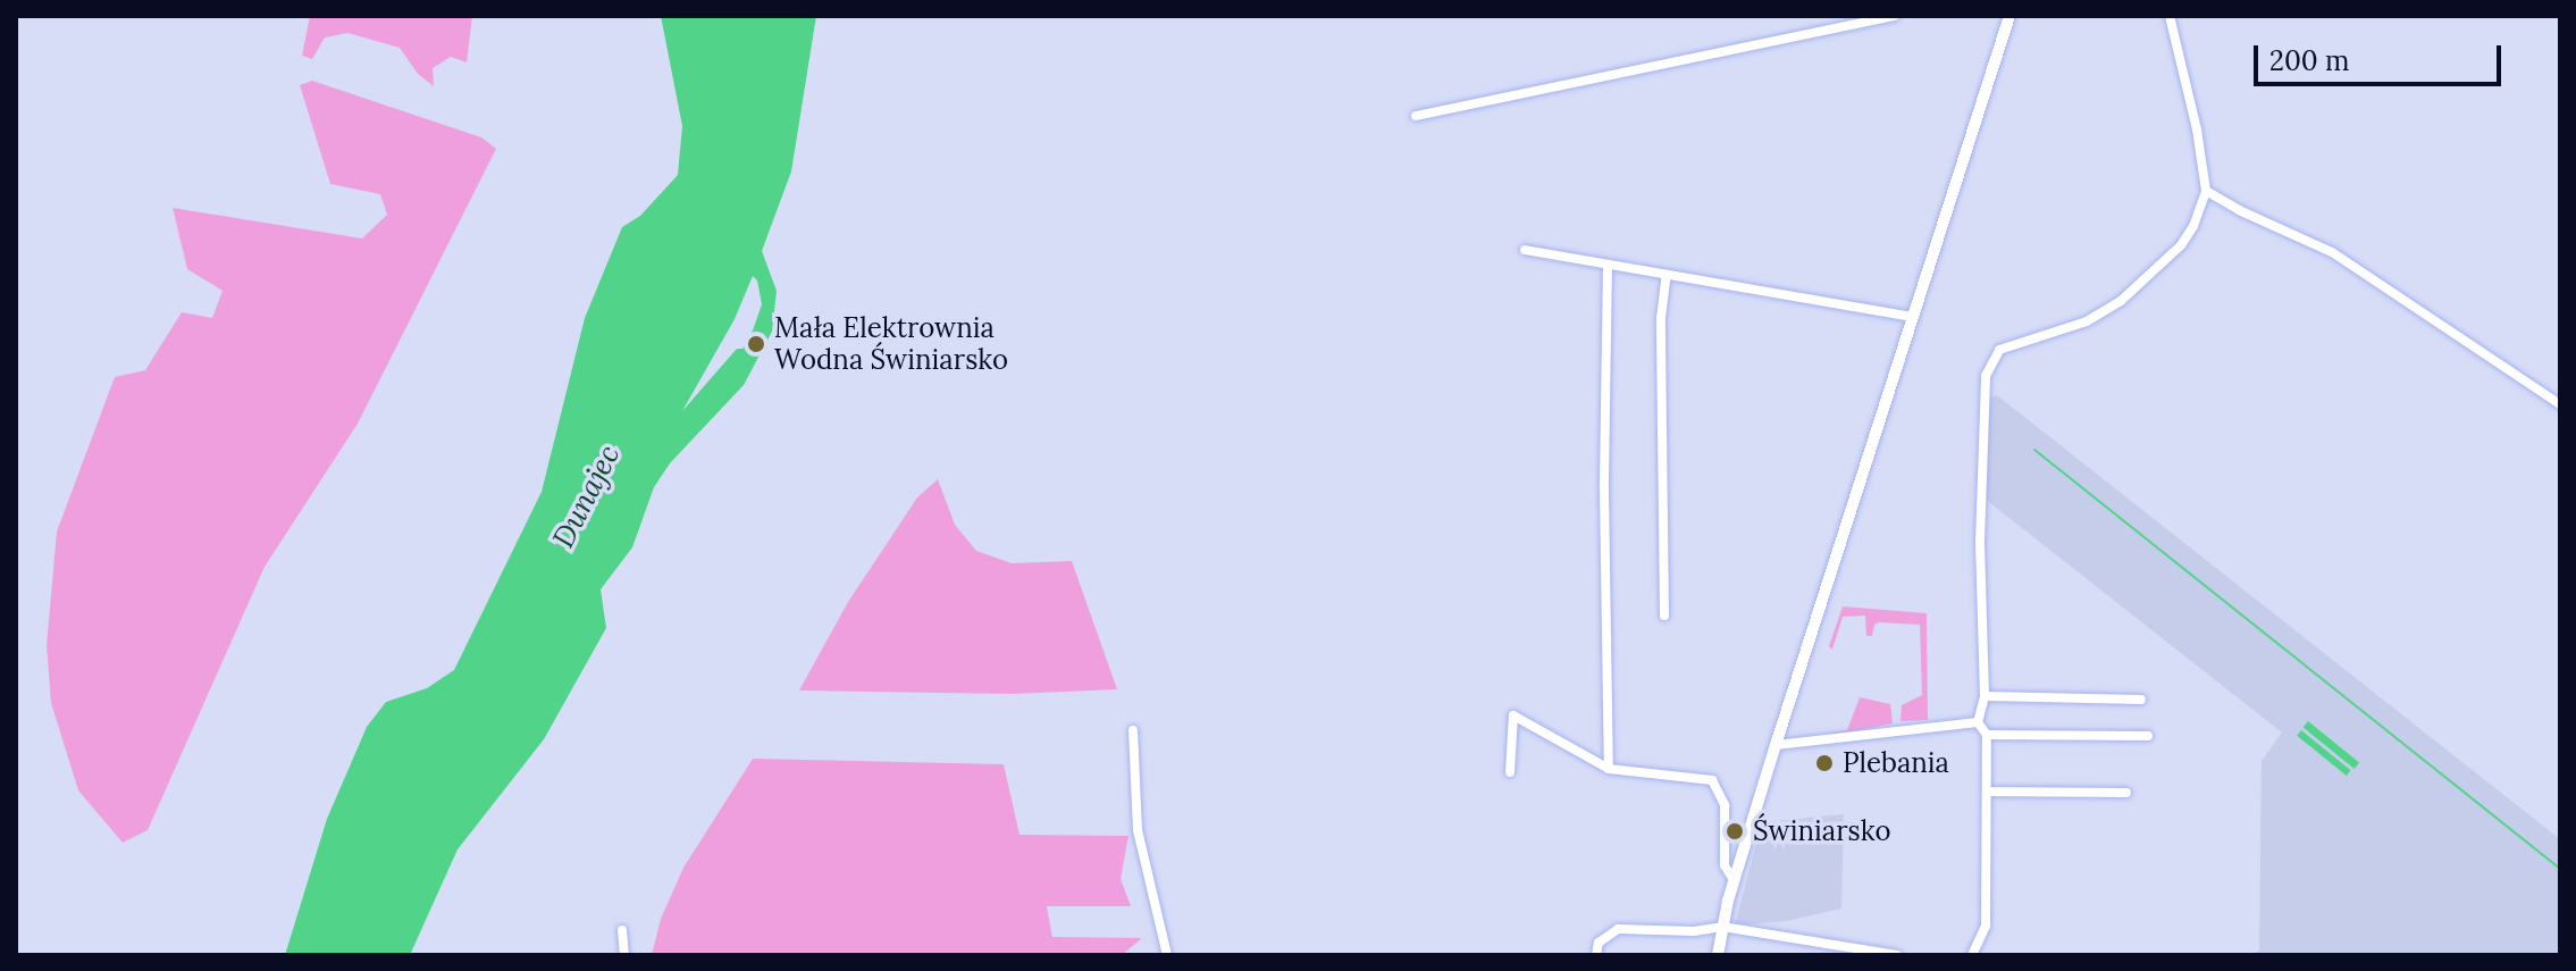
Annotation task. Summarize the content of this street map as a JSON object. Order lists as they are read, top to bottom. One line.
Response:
{"water":["Dunajec"],"places":["Mała Elektrownia Wodna Świniarsko","Plebania","Świniarsko"],"scale_bar":"200 m"}
